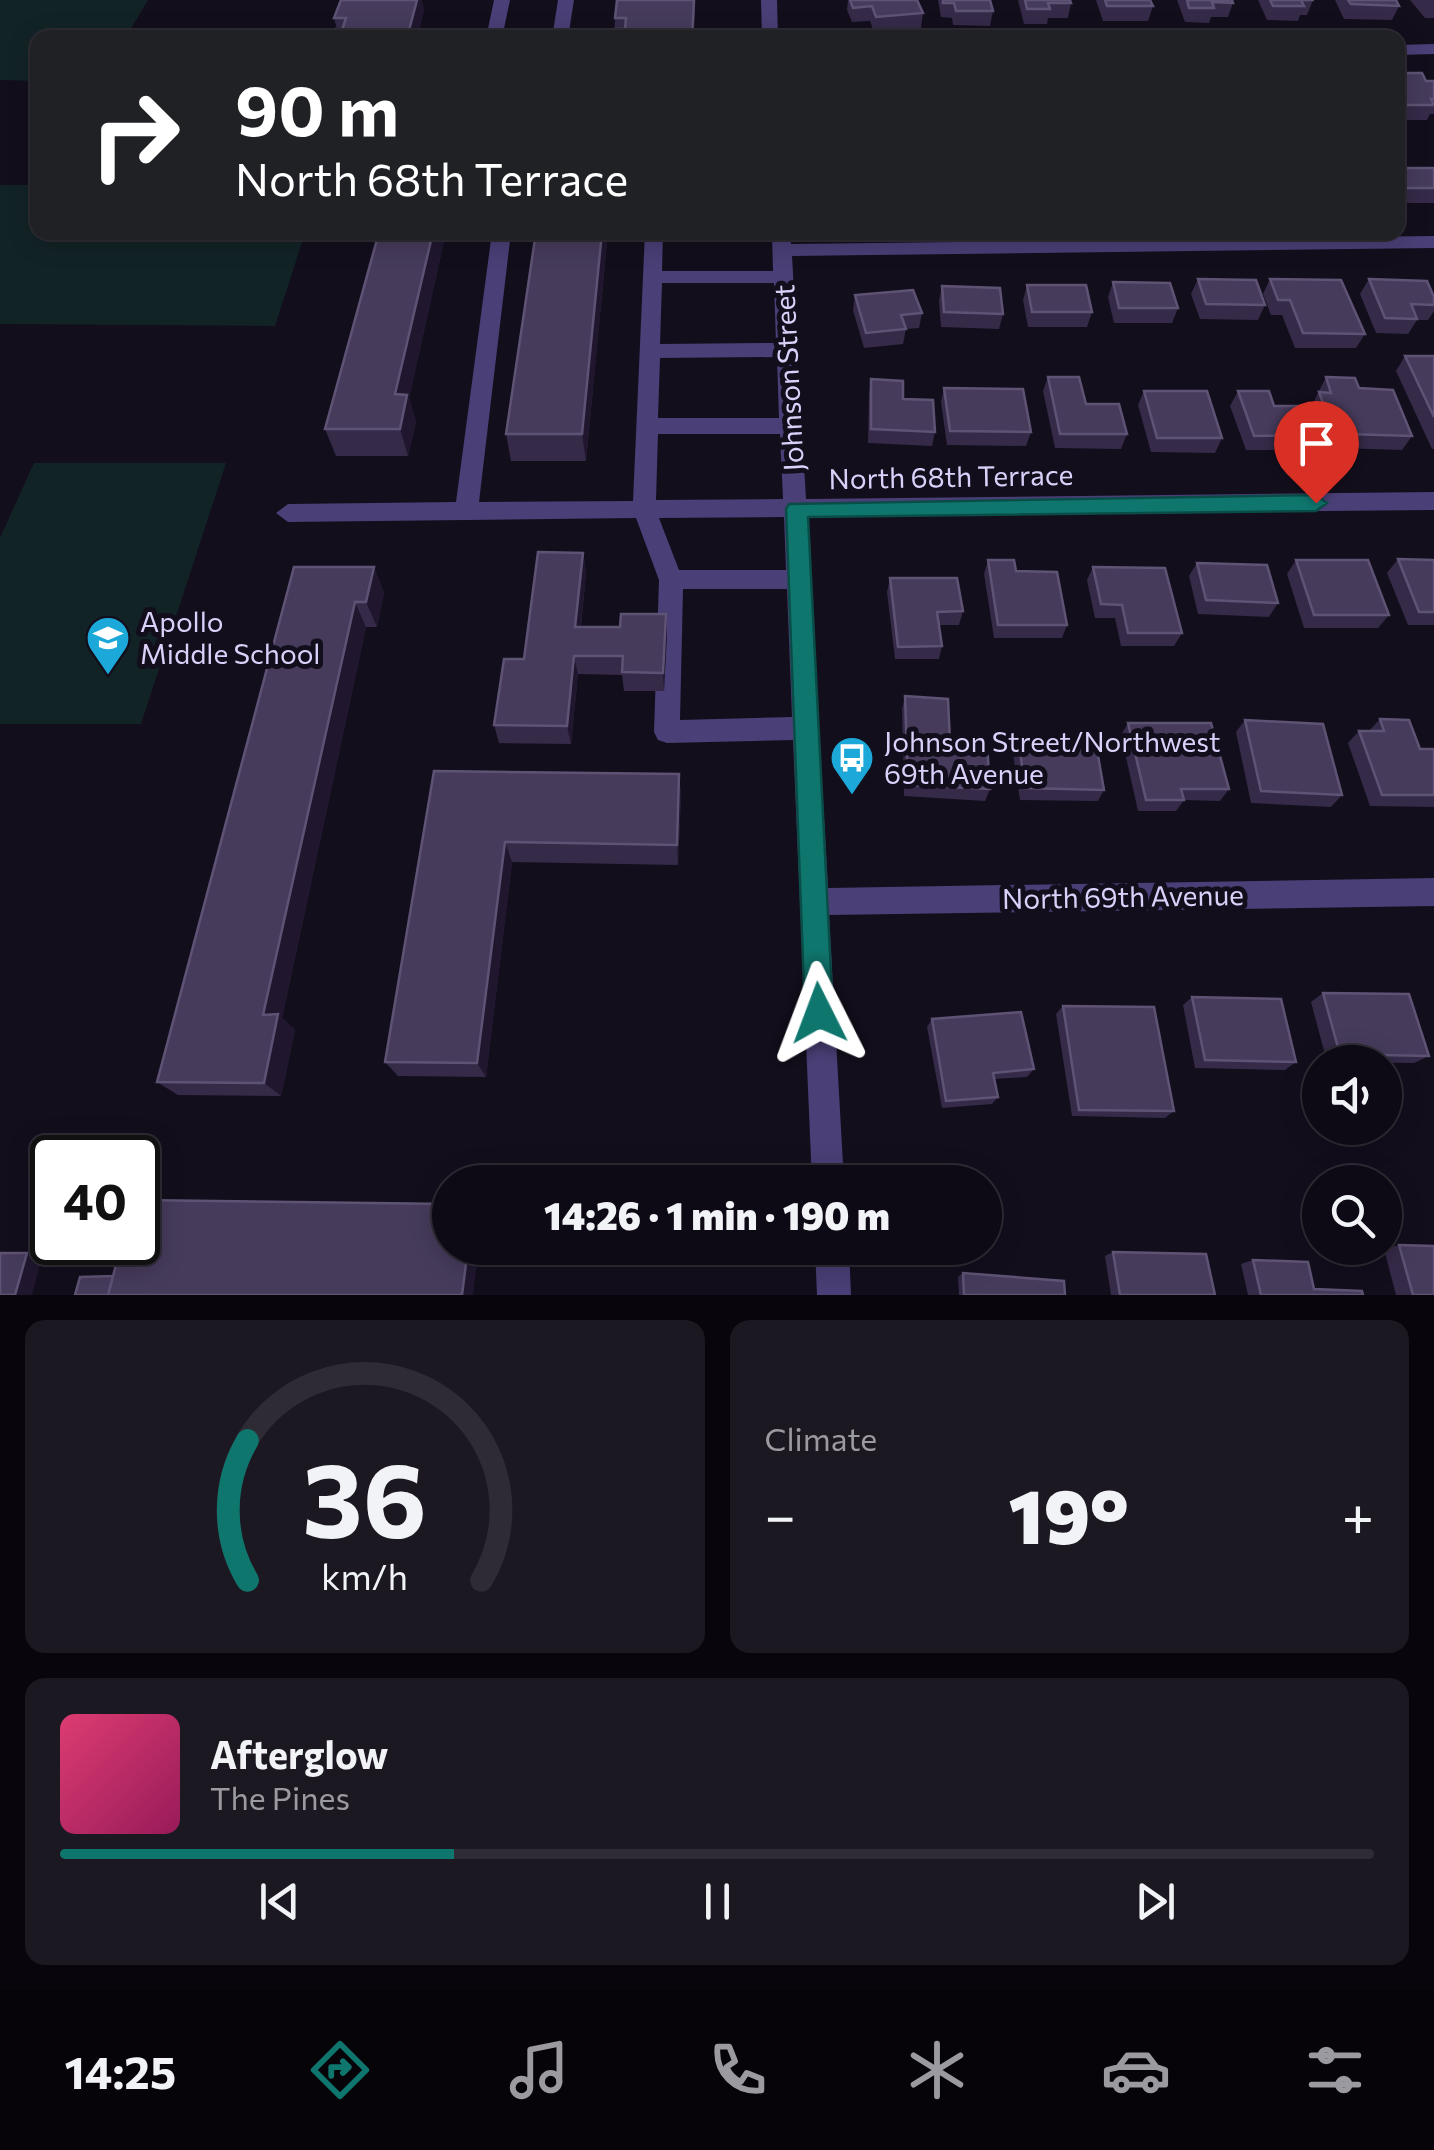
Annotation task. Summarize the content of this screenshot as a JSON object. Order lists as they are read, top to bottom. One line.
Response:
{"streets":{"street":["Johnson Street","North 68th Terrace","North 69th Avenue"]},"crossings":[["Johnson Street","North 68th Terrace"],["Johnson Street","North 69th Avenue"]],"places":{"school or university":["Apollo Middle School"],"bus stop":["Johnson Street/Northwest 69th Avenue"]},"page":{"turn":["90 m","North 68th Terrace"],"limit":"40","trip":"14:26 · 1 min · 190 m","tile":"Climate","heat":["−","19°","+"],"song":["Afterglow","The Pines"],"tabs":"14:25","gauge":["36","km/h"]}}
